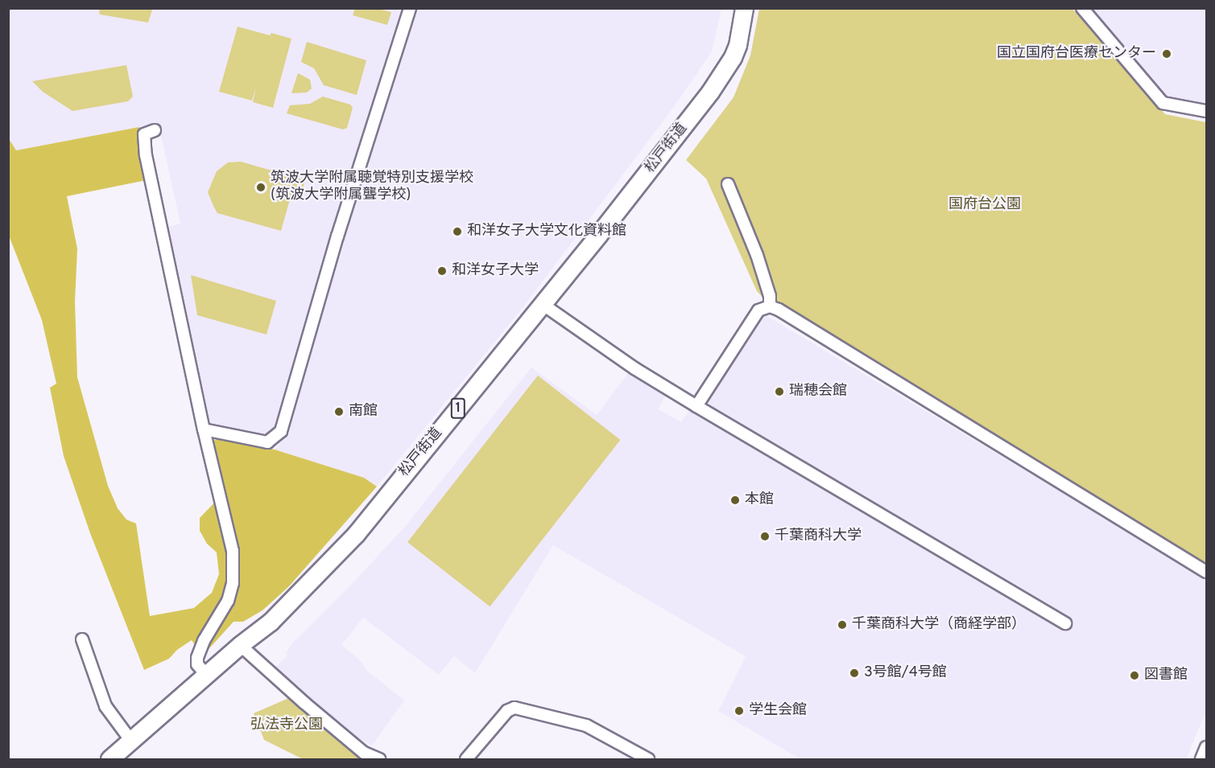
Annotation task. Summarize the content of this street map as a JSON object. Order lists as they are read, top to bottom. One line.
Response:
{"streets":{"main road":["松戸街道","1"]},"parks":["国府台公園","弘法寺公園"],"places":["国立国府台医療センター","筑波大学附属聴覚特別支援学校 (筑波大学附属聾学校)","和洋女子大学文化資料館","和洋女子大学","瑞穂会館","南館","本館","千葉商科大学","千葉商科大学（商経学部）","3号館/4号館","図書館","学生会館"]}
